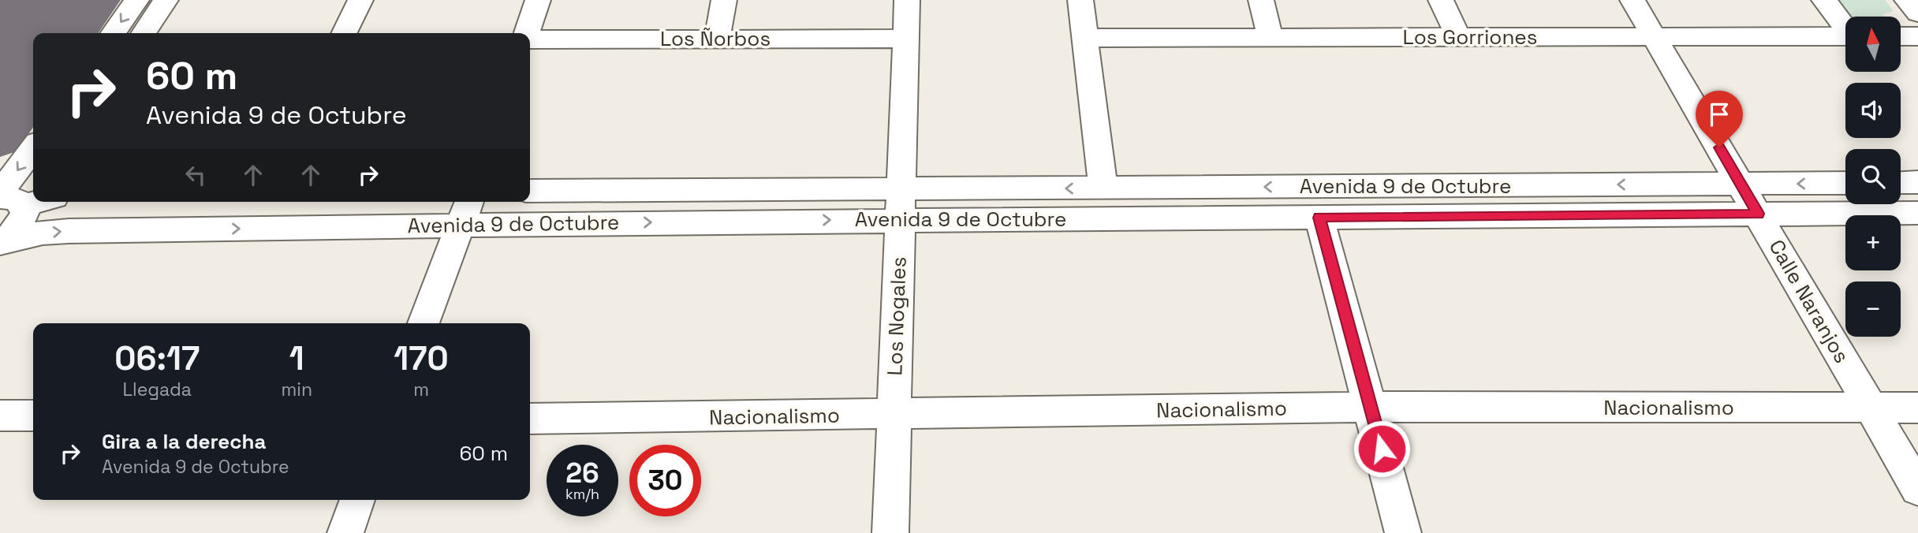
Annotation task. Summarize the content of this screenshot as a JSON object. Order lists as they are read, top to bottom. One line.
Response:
{"streets":{"street":["Los Gorriones","Los Ñorbos","Avenida 9 de Octubre","Calle Naranjos","Los Nogales","Nacionalismo"]},"crossings":[["Los Gorriones","Calle Naranjos"],["Los Ñorbos","Los Nogales"],["Avenida 9 de Octubre","Calle Naranjos"],["Avenida 9 de Octubre","Los Nogales"],["Calle Naranjos","Nacionalismo"],["Los Nogales","Nacionalismo"]],"north":"top","page":{"map_buttons":["+","−"],"turn":["60 m","Avenida 9 de Octubre"],"eta":["06:17","Llegada","1","min","170","m"],"list":[{"name":"Gira a la derecha","note":"Avenida 9 de Octubre","value":"60 m"}],"speed":"26 km/h","limit":"30"}}
